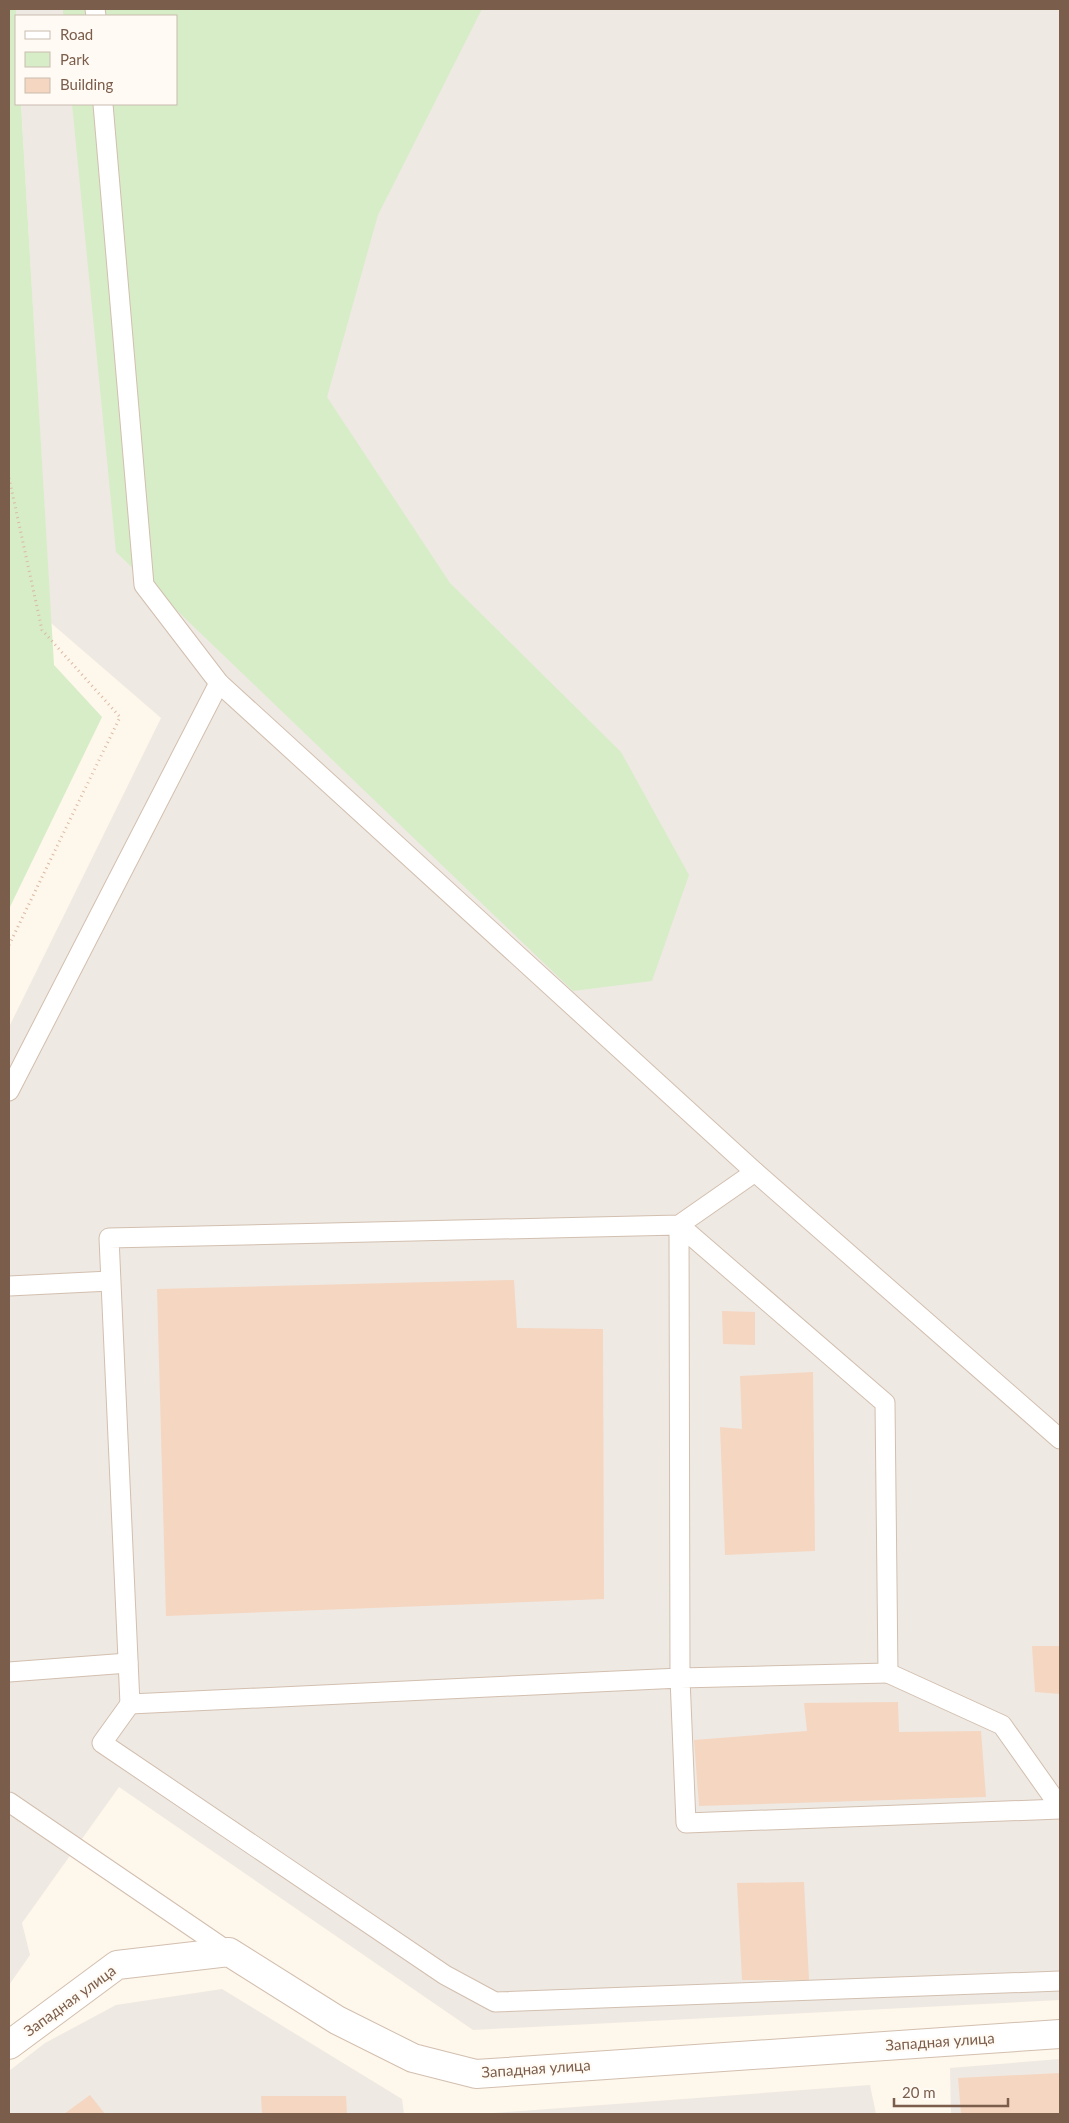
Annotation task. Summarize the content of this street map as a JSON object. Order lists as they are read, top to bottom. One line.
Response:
{"streets":{"street":["Западная улица"]},"legend":["Road","Park","Building"],"scale_bar":"20 m"}
